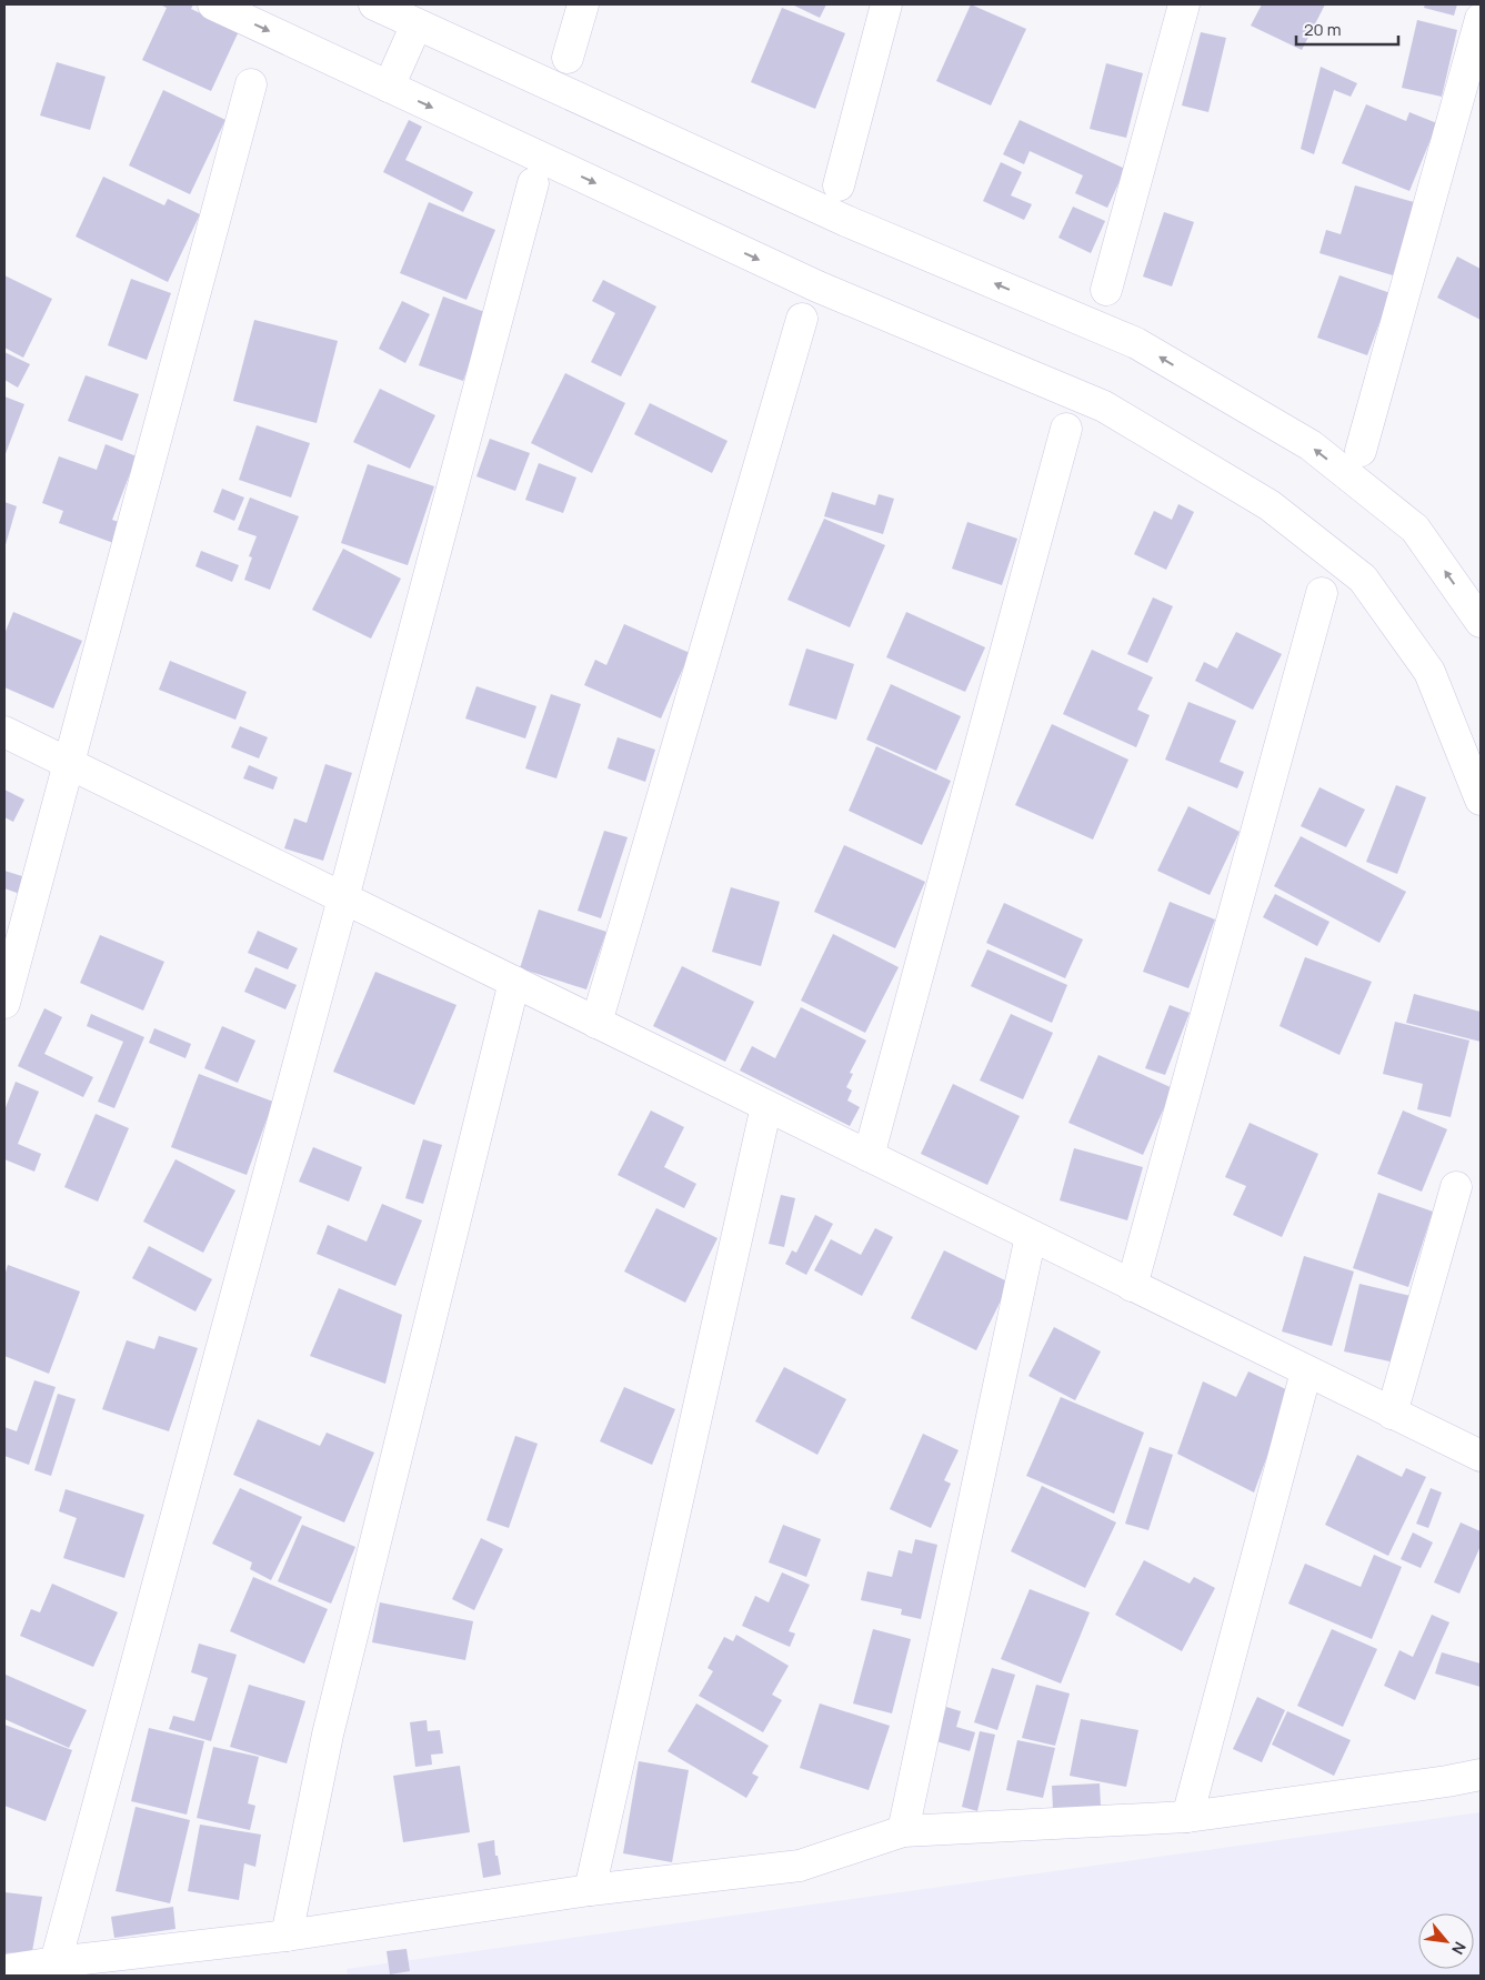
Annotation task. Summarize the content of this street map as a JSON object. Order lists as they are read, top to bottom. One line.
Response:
{"scale_bar":"20 m","north":"bottom right"}
